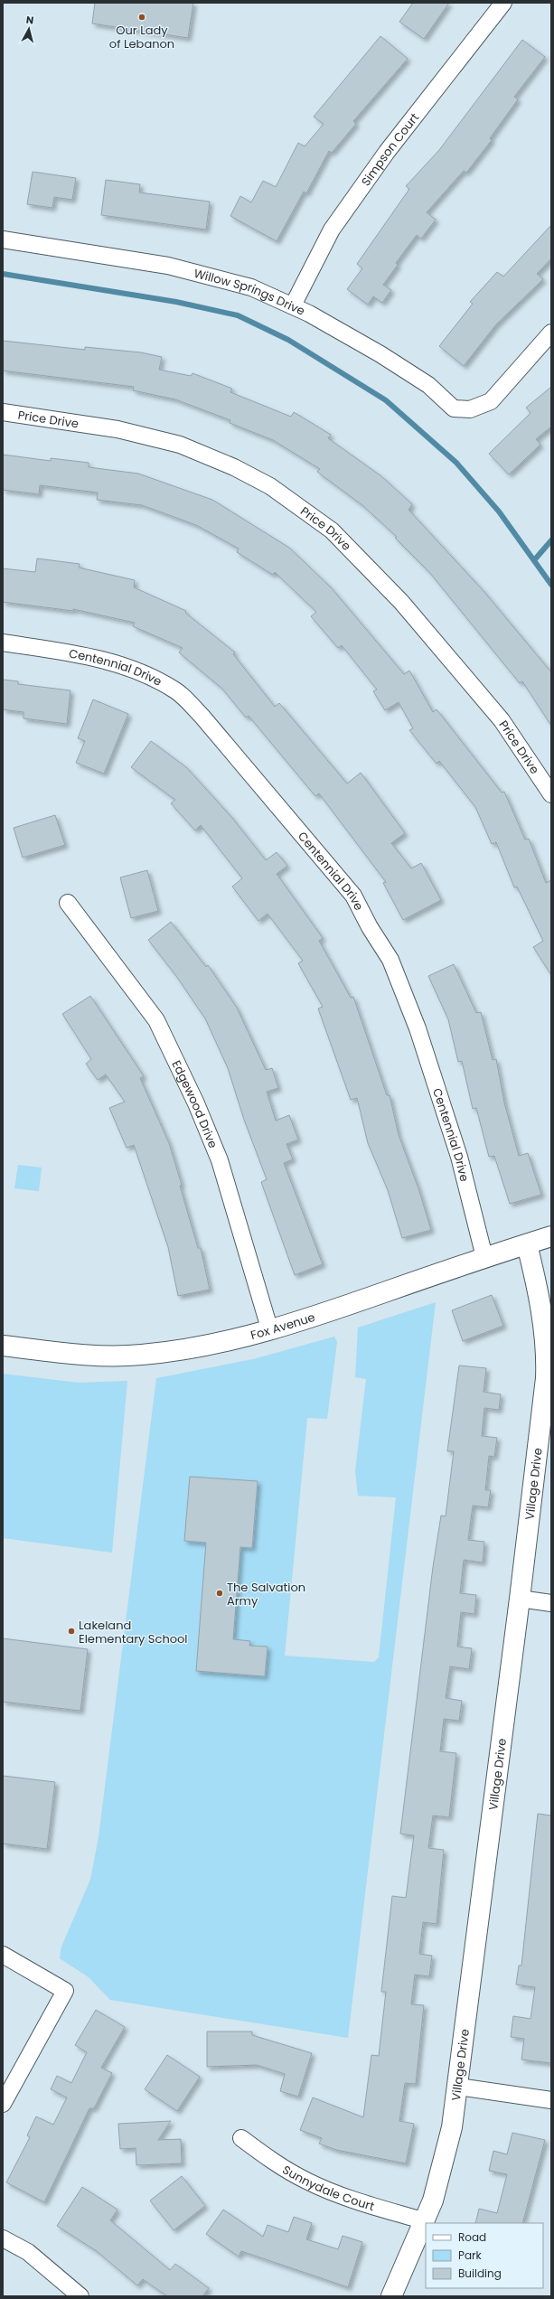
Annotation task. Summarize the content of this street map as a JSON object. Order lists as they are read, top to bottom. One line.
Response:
{"streets":{"street":["Simpson Court","Willow Springs Drive","Price Drive","Centennial Drive","Edgewood Drive","Fox Avenue","Village Drive","Sunnydale Court"]},"crossings":[["Simpson Court","Willow Springs Drive"],["Centennial Drive","Fox Avenue"],["Edgewood Drive","Fox Avenue"],["Fox Avenue","Village Drive"],["Village Drive","Sunnydale Court"]],"places":["Our Lady of Lebanon","The Salvation Army","Lakeland Elementary School"],"legend":["Road","Park","Building"],"north":"top"}
